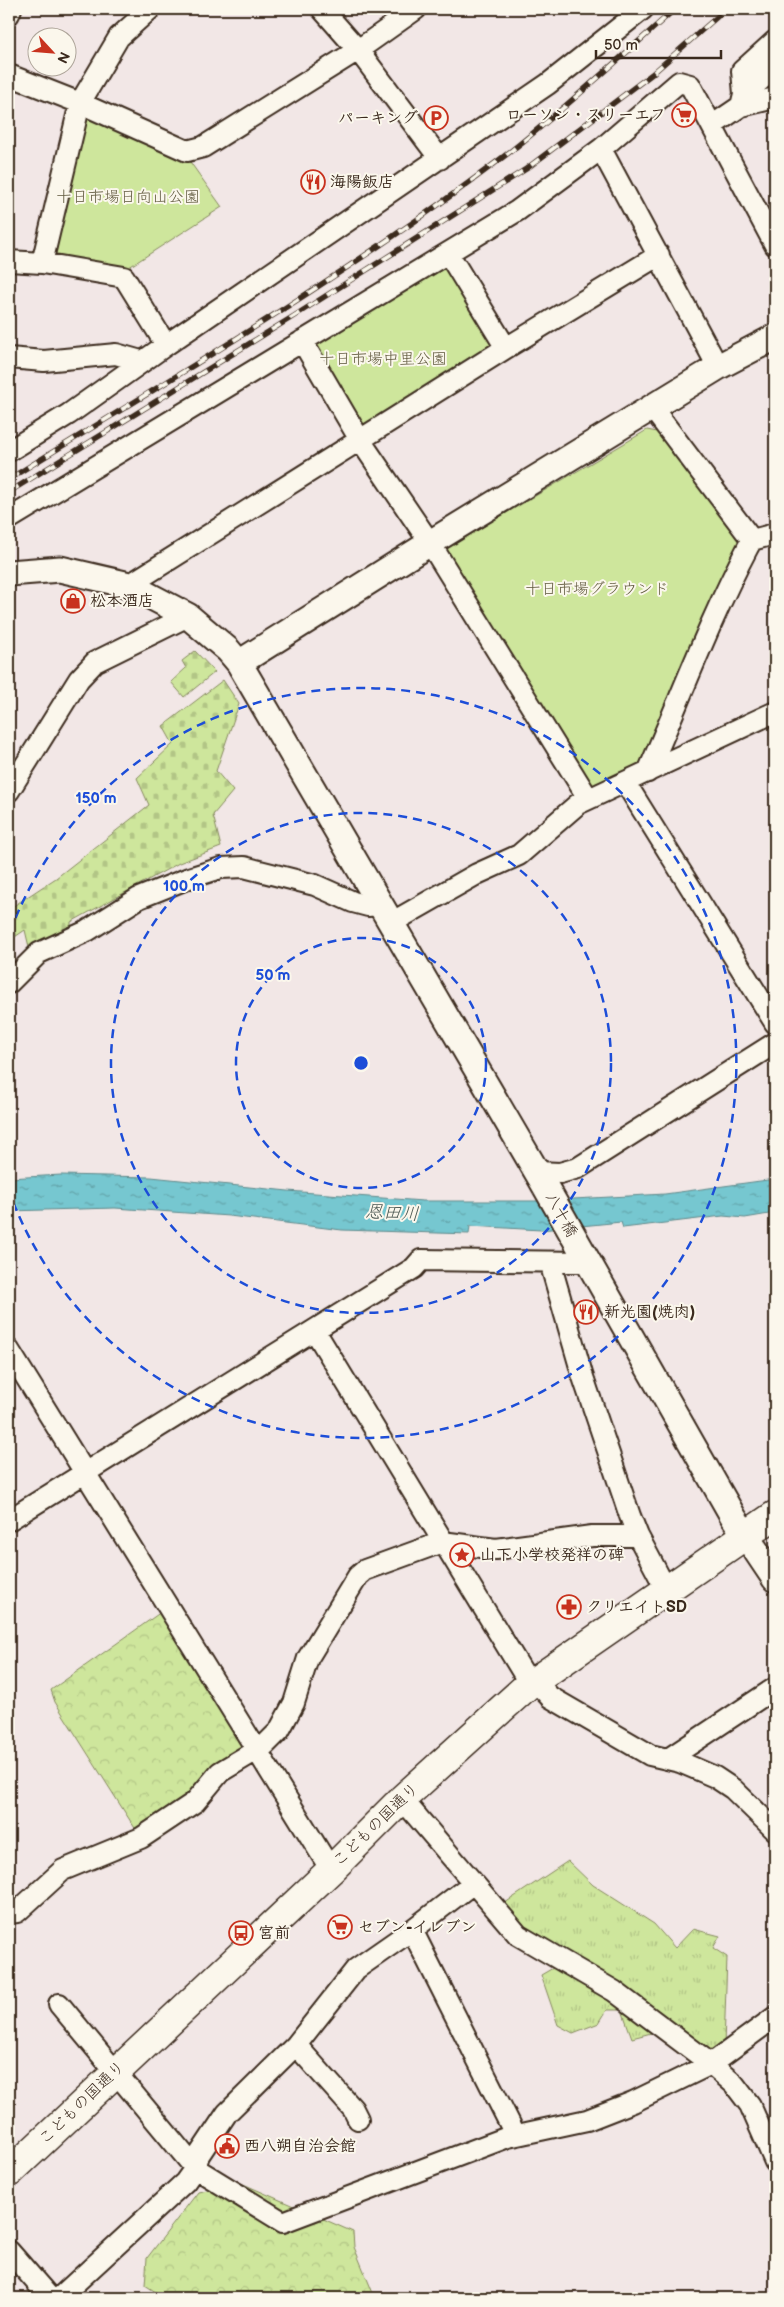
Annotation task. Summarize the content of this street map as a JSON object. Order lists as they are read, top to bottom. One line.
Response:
{"streets":{"main road":["こどもの国通り"],"street":["八十橋"]},"crossings":[["八十橋","こどもの国通り"]],"water":["恩田川"],"parks":["十日市場日向山公園","十日市場中里公園","十日市場グラウンド"],"places":{"supermarket":["ローソン・スリーエフ","セブン-イレブン"],"parking":["パーキング"],"restaurant":["海陽飯店","新光園(焼肉)"],"shop":["松本酒店"],"place":["山下小学校発祥の碑"],"pharmacy":["クリエイトSD"],"bus stop":["宮前"],"public building":["西八朔自治会館"]},"scale_bar":"50 m","north":"bottom right","rings":["150 m","100 m","50 m"]}
